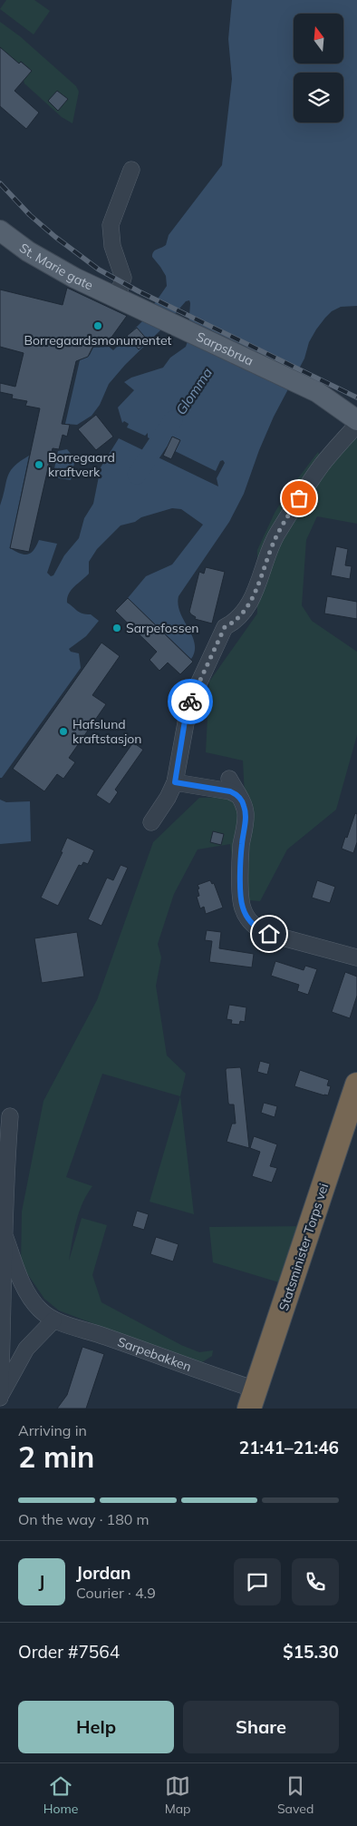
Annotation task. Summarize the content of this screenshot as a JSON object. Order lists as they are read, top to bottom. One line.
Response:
{"streets":{"highway":["Statsminister Torps vei"],"main road":["St. Marie gate","Sarpsbrua"],"street":["Sarpebakken"]},"crossings":[["St. Marie gate","Sarpsbrua"],["Statsminister Torps vei","Sarpebakken"]],"water":["Glomma"],"places":["Borregaardsmonumentet","Borregaard kraftverk","Sarpefossen","Hafslund kraftstasjon"],"north":"top","page":{"heading":["2 min","Arriving in","21:41–21:46"],"panel":["Jordan","Courier · 4.9","Order #7564","$15.30"],"bar":"On the way · 180 m","round":"J","buttons":["Help","Share"],"tabs":["Home","Map","Saved"]}}
